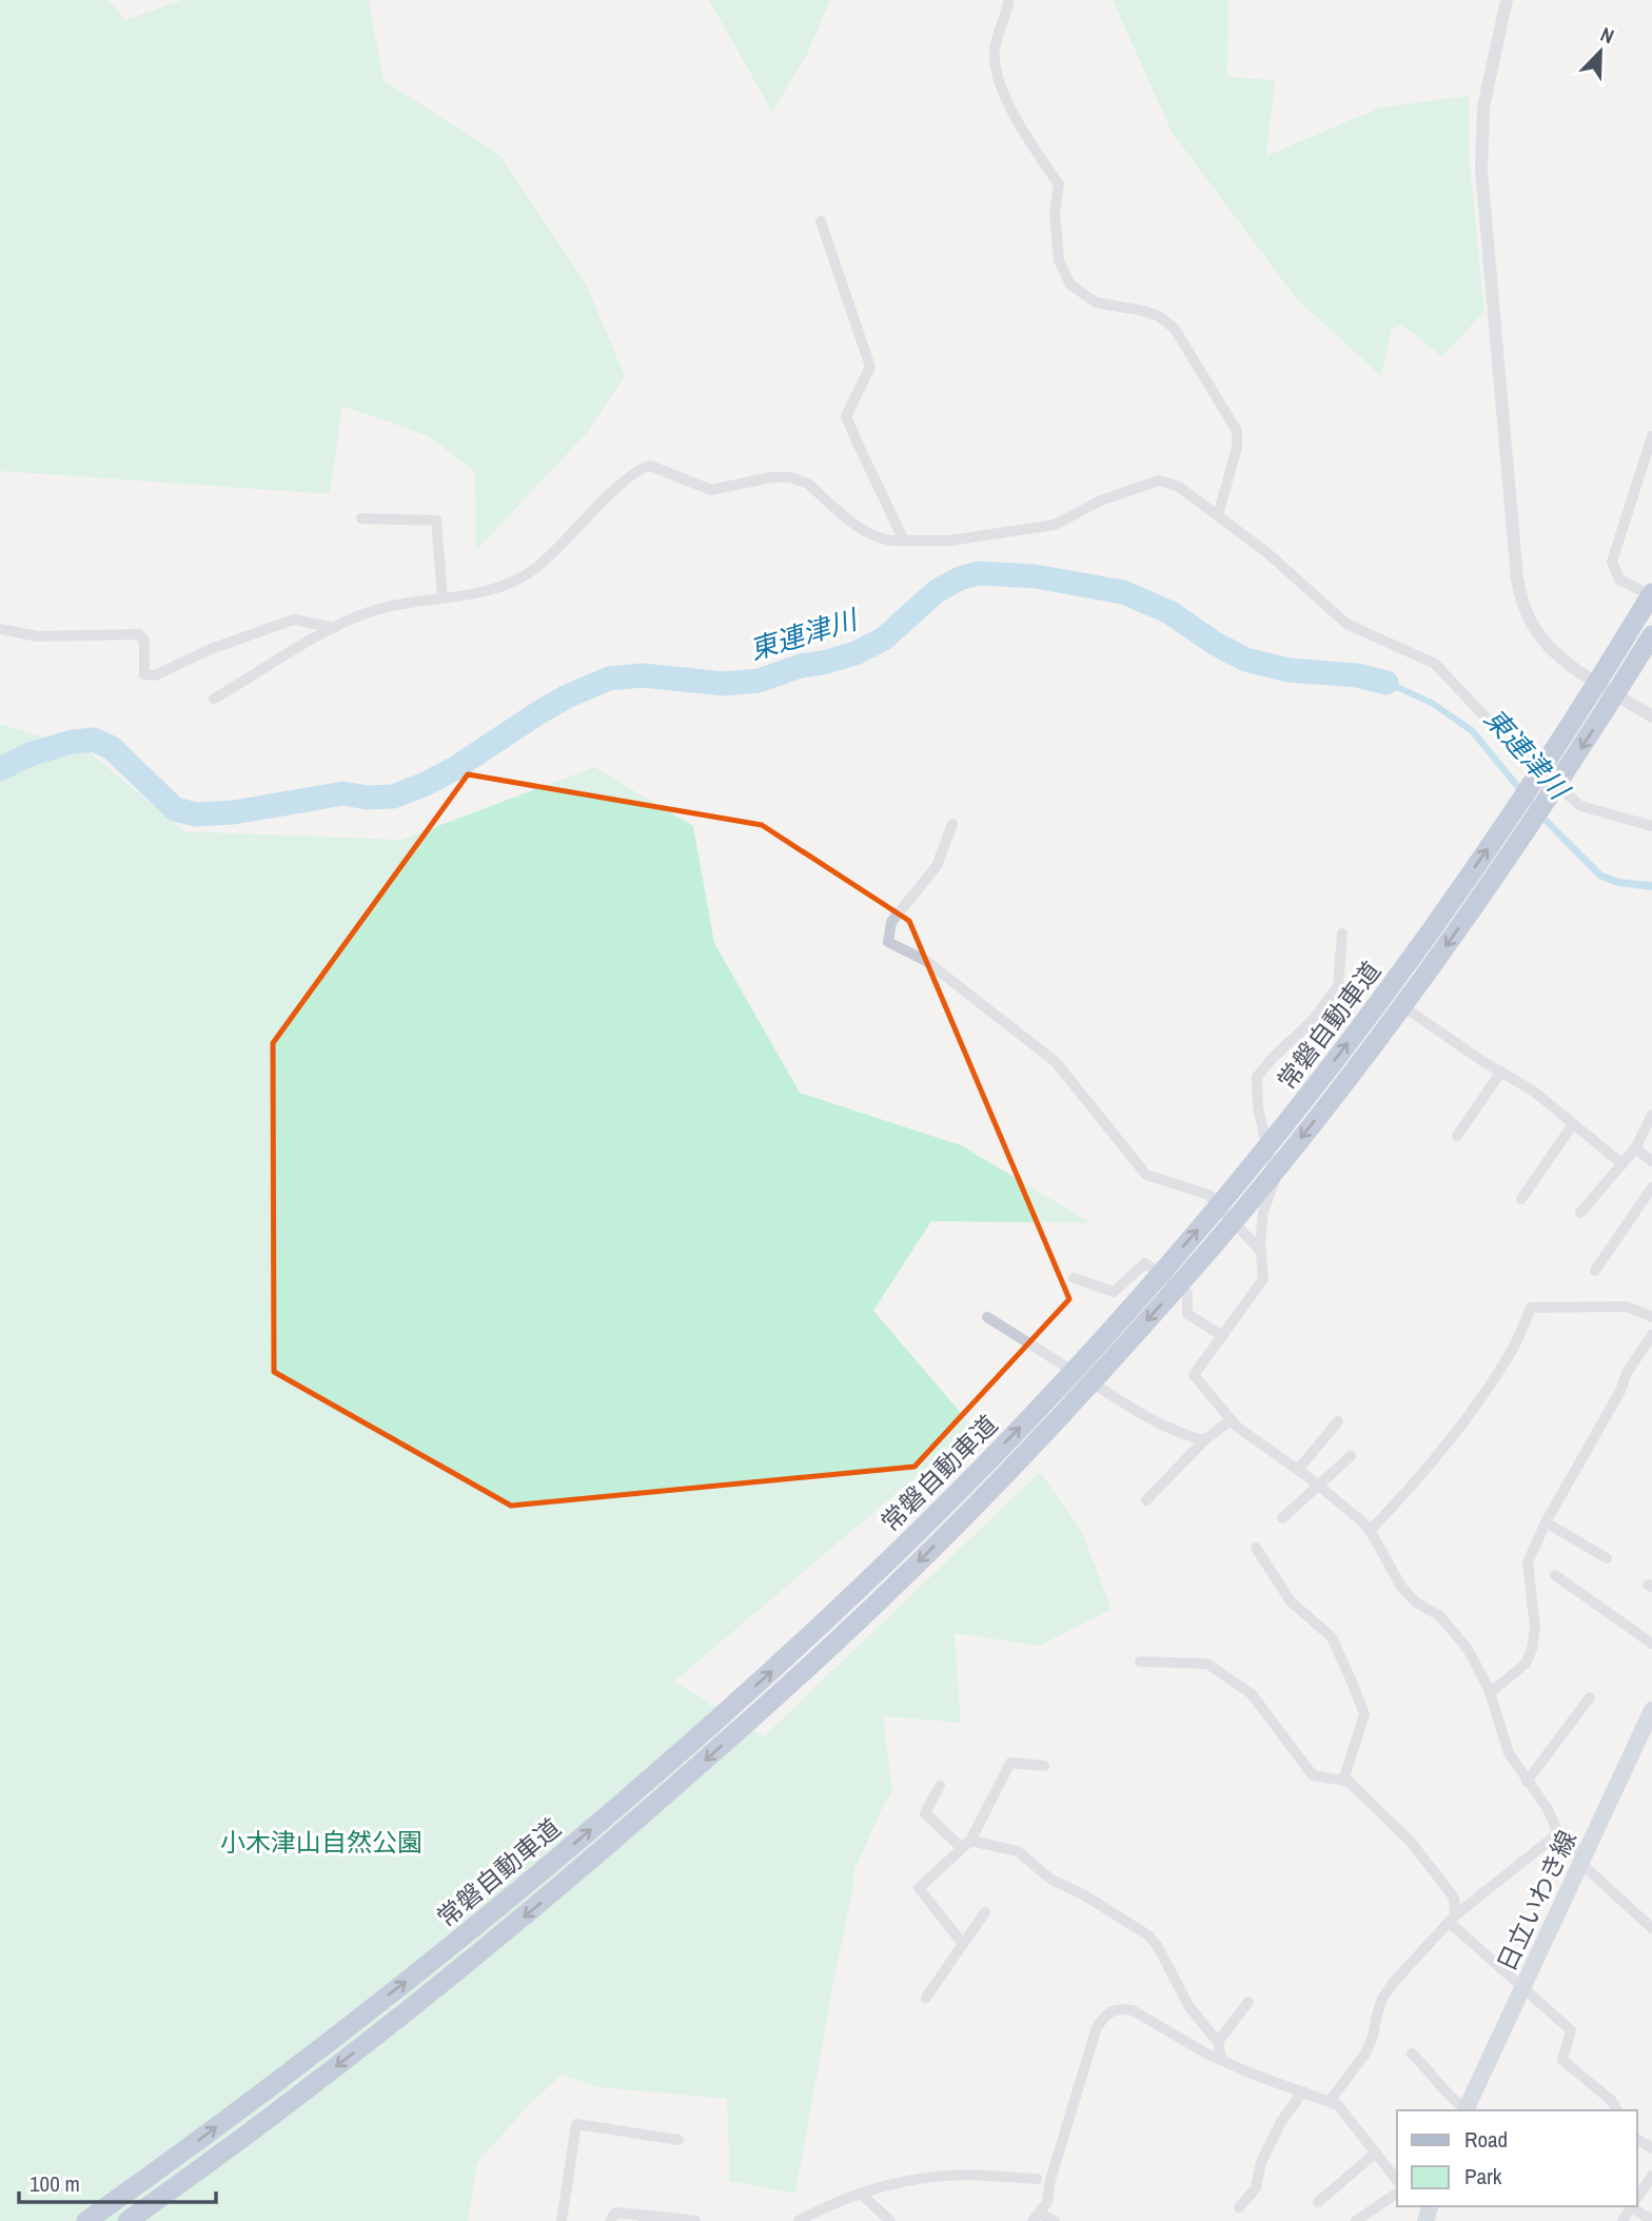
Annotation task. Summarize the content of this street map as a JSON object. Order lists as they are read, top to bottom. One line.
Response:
{"streets":{"highway":["常磐自動車道"],"main road":["日立いわき線"]},"water":["東連津川"],"parks":["小木津山自然公園"],"legend":["Road","Park"],"scale_bar":"100 m","north":"top right"}
